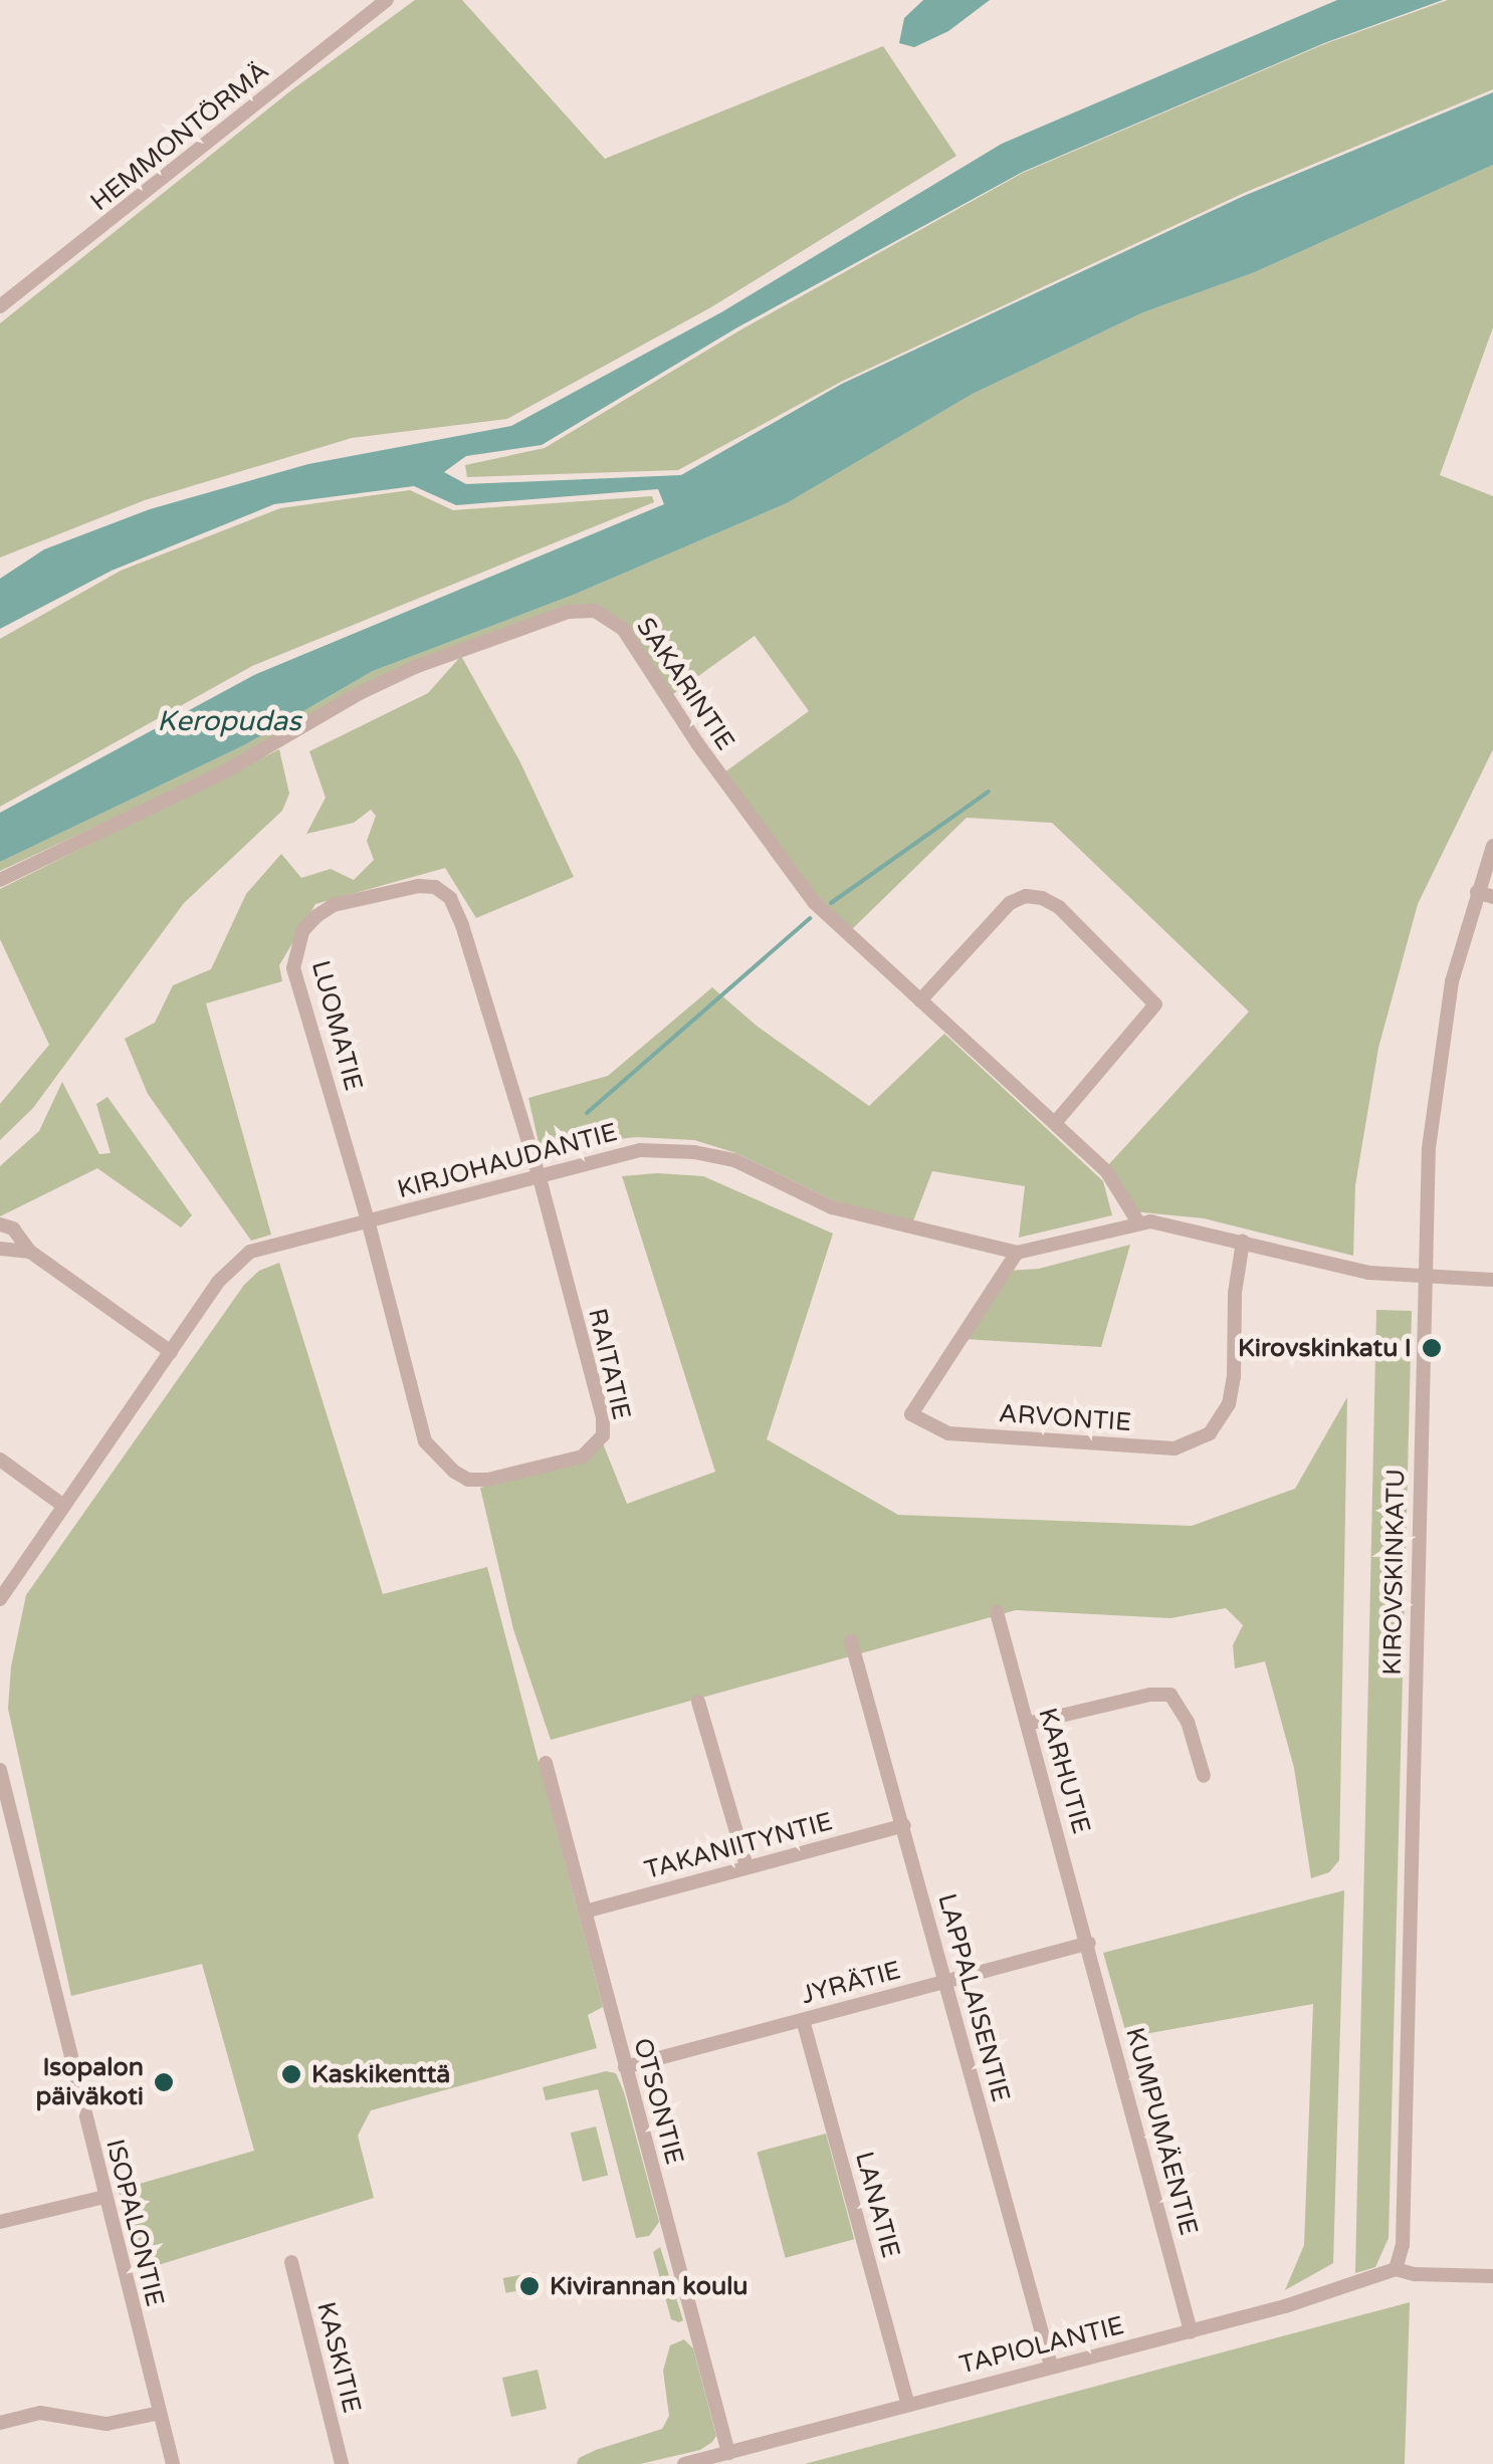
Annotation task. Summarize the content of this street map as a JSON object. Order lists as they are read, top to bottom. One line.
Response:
{"streets":{"street":["HEMMONTÖRMÄ","SAKARINTIE","LUOMATIE","KIRJOHAUDANTIE","RAITATIE","ARVONTIE","KIROVSKINKATU","KARHUTIE","TAKANIITYNTIE","JYRÄTIE","LAPPALAISENTIE","OTSONTIE","KUMPUMÄENTIE","LANATIE","ISOPALONTIE","TAPIOLANTIE","KASKITIE"]},"crossings":[["SAKARINTIE","KIRJOHAUDANTIE"],["LUOMATIE","KIRJOHAUDANTIE"],["LUOMATIE","RAITATIE"],["KIRJOHAUDANTIE","RAITATIE"],["KIRJOHAUDANTIE","ARVONTIE"],["KIRJOHAUDANTIE","KIROVSKINKATU"],["KIROVSKINKATU","TAPIOLANTIE"],["KARHUTIE","JYRÄTIE"],["KARHUTIE","KUMPUMÄENTIE"],["TAKANIITYNTIE","LAPPALAISENTIE"],["TAKANIITYNTIE","OTSONTIE"],["JYRÄTIE","LAPPALAISENTIE"],["JYRÄTIE","OTSONTIE"],["JYRÄTIE","KUMPUMÄENTIE"],["JYRÄTIE","LANATIE"],["LAPPALAISENTIE","TAPIOLANTIE"],["OTSONTIE","TAPIOLANTIE"],["KUMPUMÄENTIE","TAPIOLANTIE"],["LANATIE","TAPIOLANTIE"]],"water":["Keropudas"],"places":["Kirovskinkatu I","Kaskikenttä","Isopalon päiväkoti","Kivirannan koulu"]}
